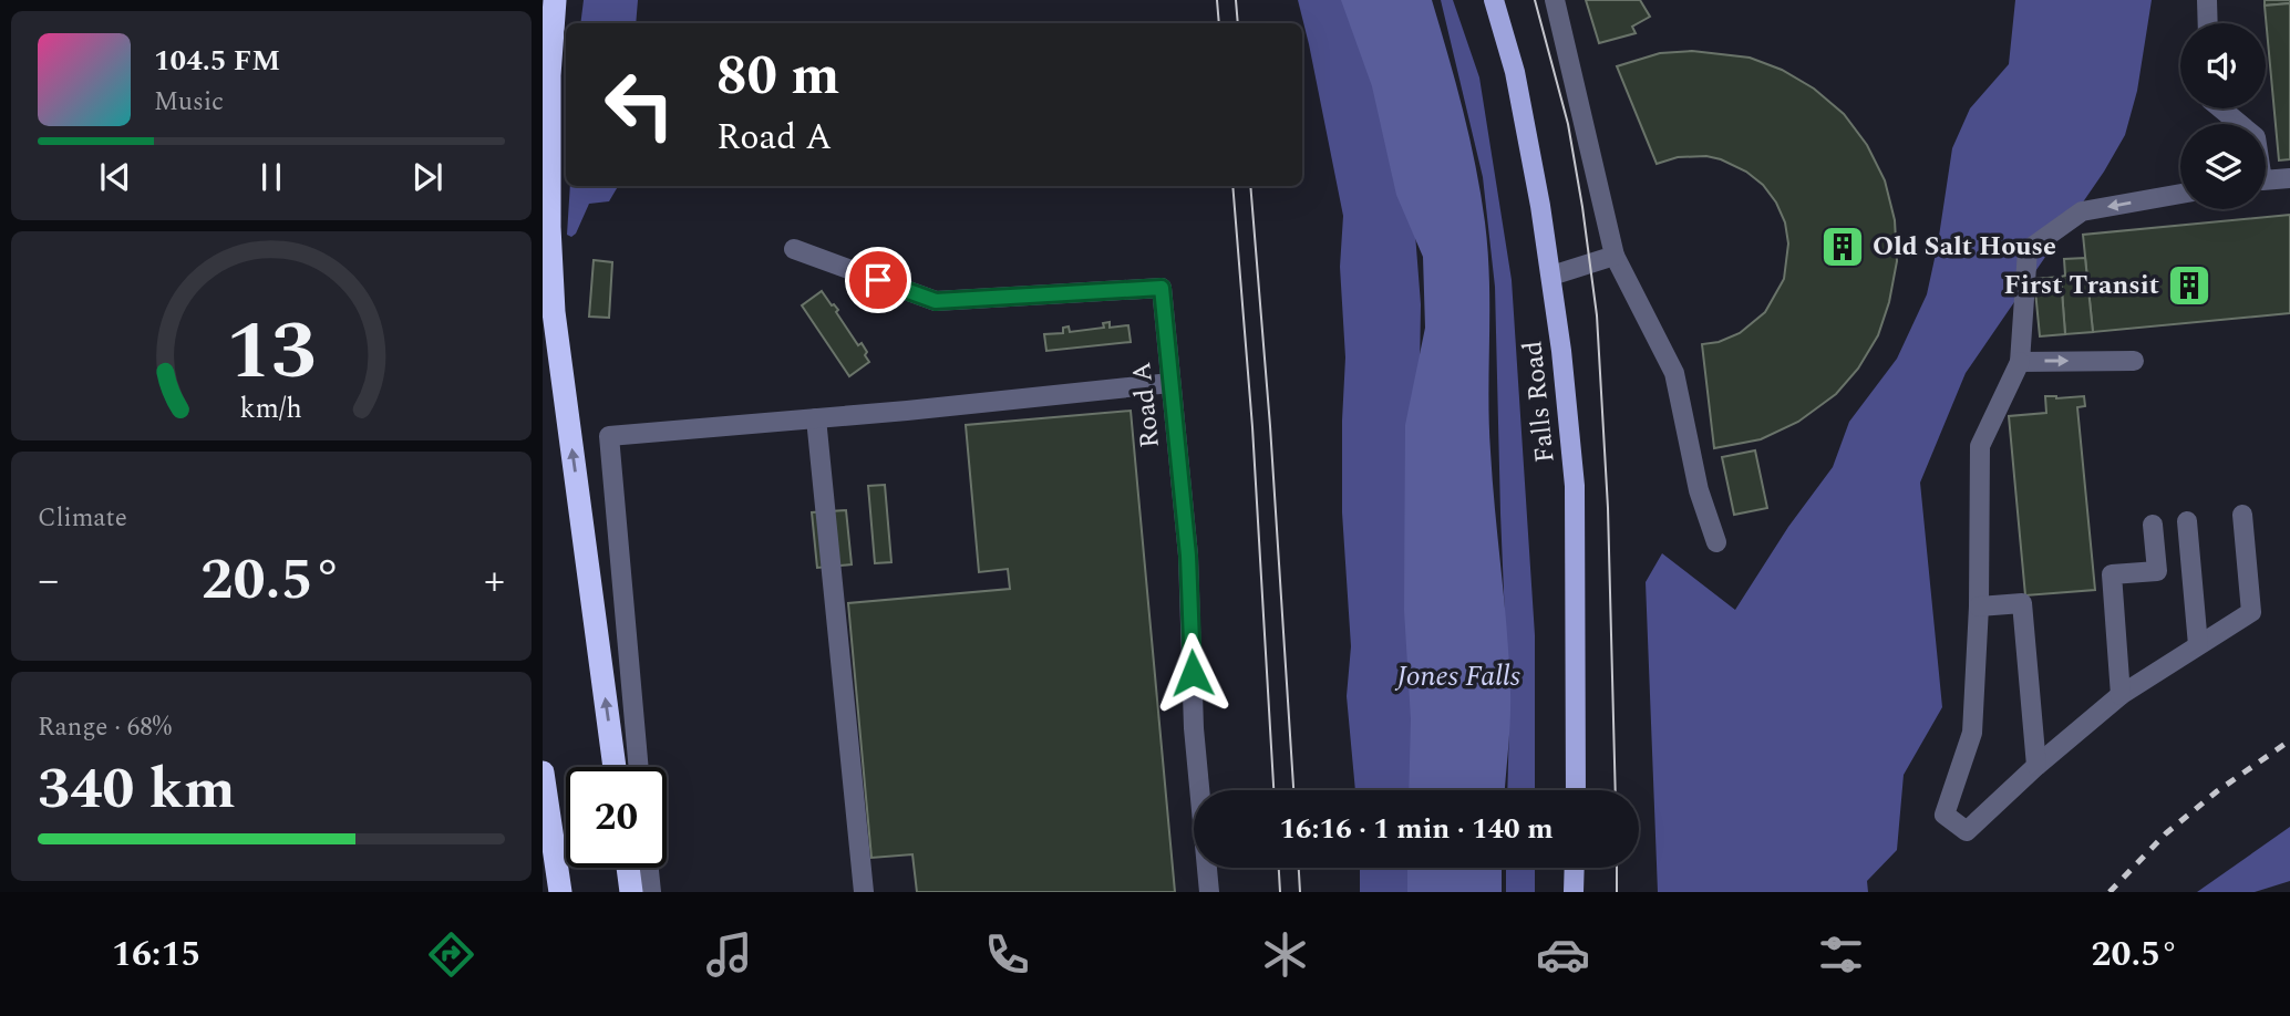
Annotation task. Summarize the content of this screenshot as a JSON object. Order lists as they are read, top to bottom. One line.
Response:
{"streets":{"main road":["Falls Road"],"lane":["Road A"]},"water":["Jones Falls"],"places":{"building":["Old Salt House","First Transit"]},"page":{"turn":["80 m","Road A"],"song":["104.5 FM","Music"],"tile":["Climate",["Range · 68%","340 km"]],"heat":["−","20.5°","+"],"limit":"20","trip":"16:16 · 1 min · 140 m","tabs":["16:15","20.5°"],"gauge":["13","km/h"]}}
